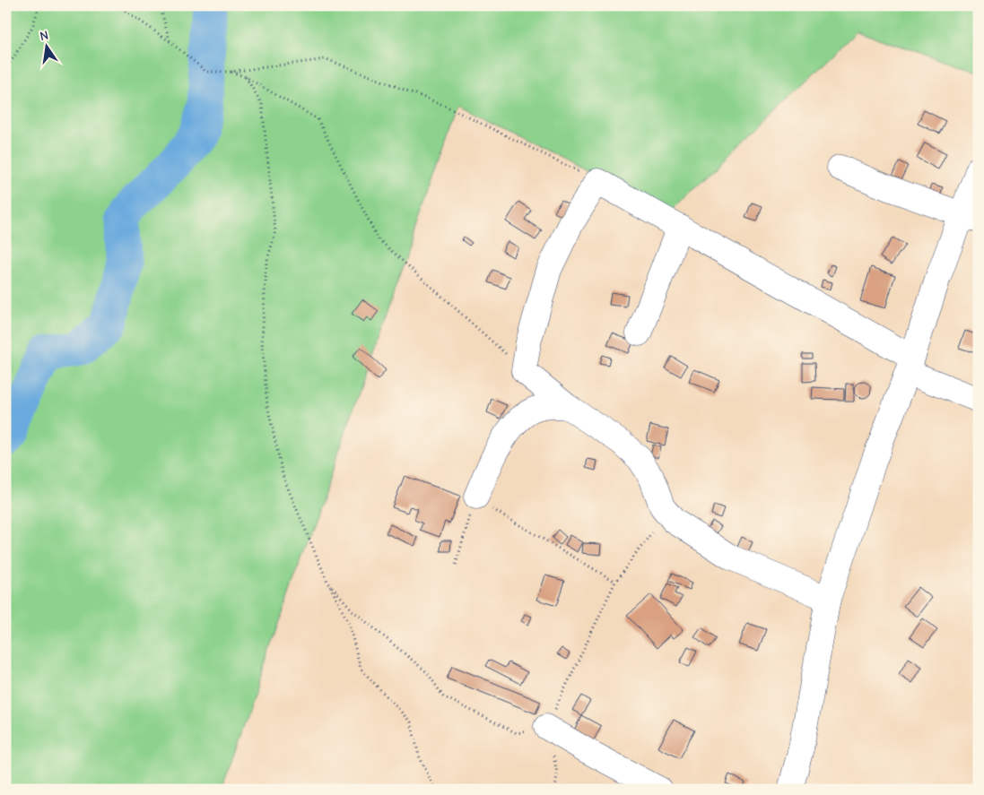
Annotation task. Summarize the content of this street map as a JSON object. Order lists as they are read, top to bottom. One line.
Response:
{"north":"top"}
